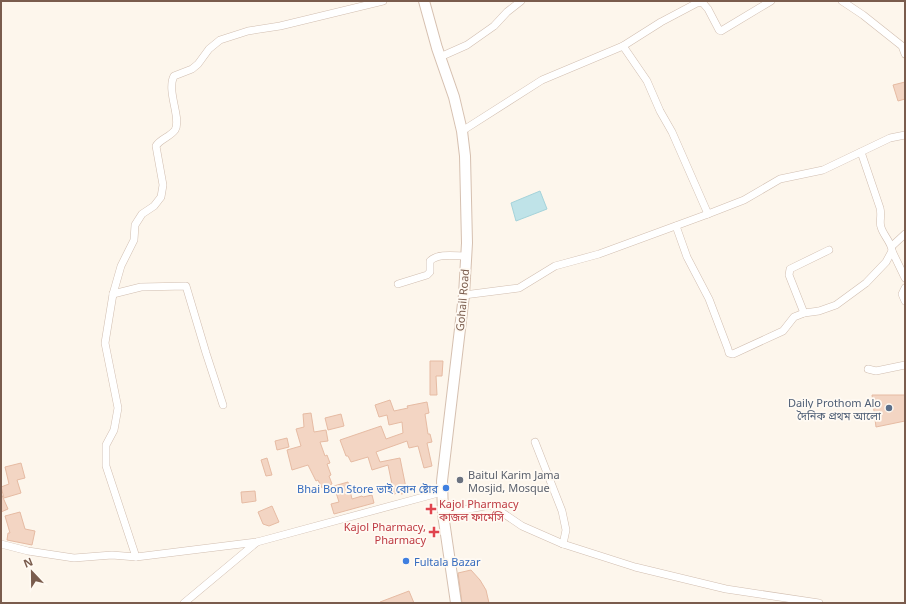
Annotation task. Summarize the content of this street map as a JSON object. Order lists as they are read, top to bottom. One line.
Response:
{"streets":{"main road":["Gohail Road"]},"places":{"other":["Daily Prothom Alo দৈনিক প্রথম আলো","Baitul Karim Jama Mosjid, Mosque","Bhai Bon Store ভাই বোন ষ্টোর","Fultala Bazar"],"health":["Kajol Pharmacy কাজল ফার্মেসি","Kajol Pharmacy, Pharmacy"]},"north":"top"}
